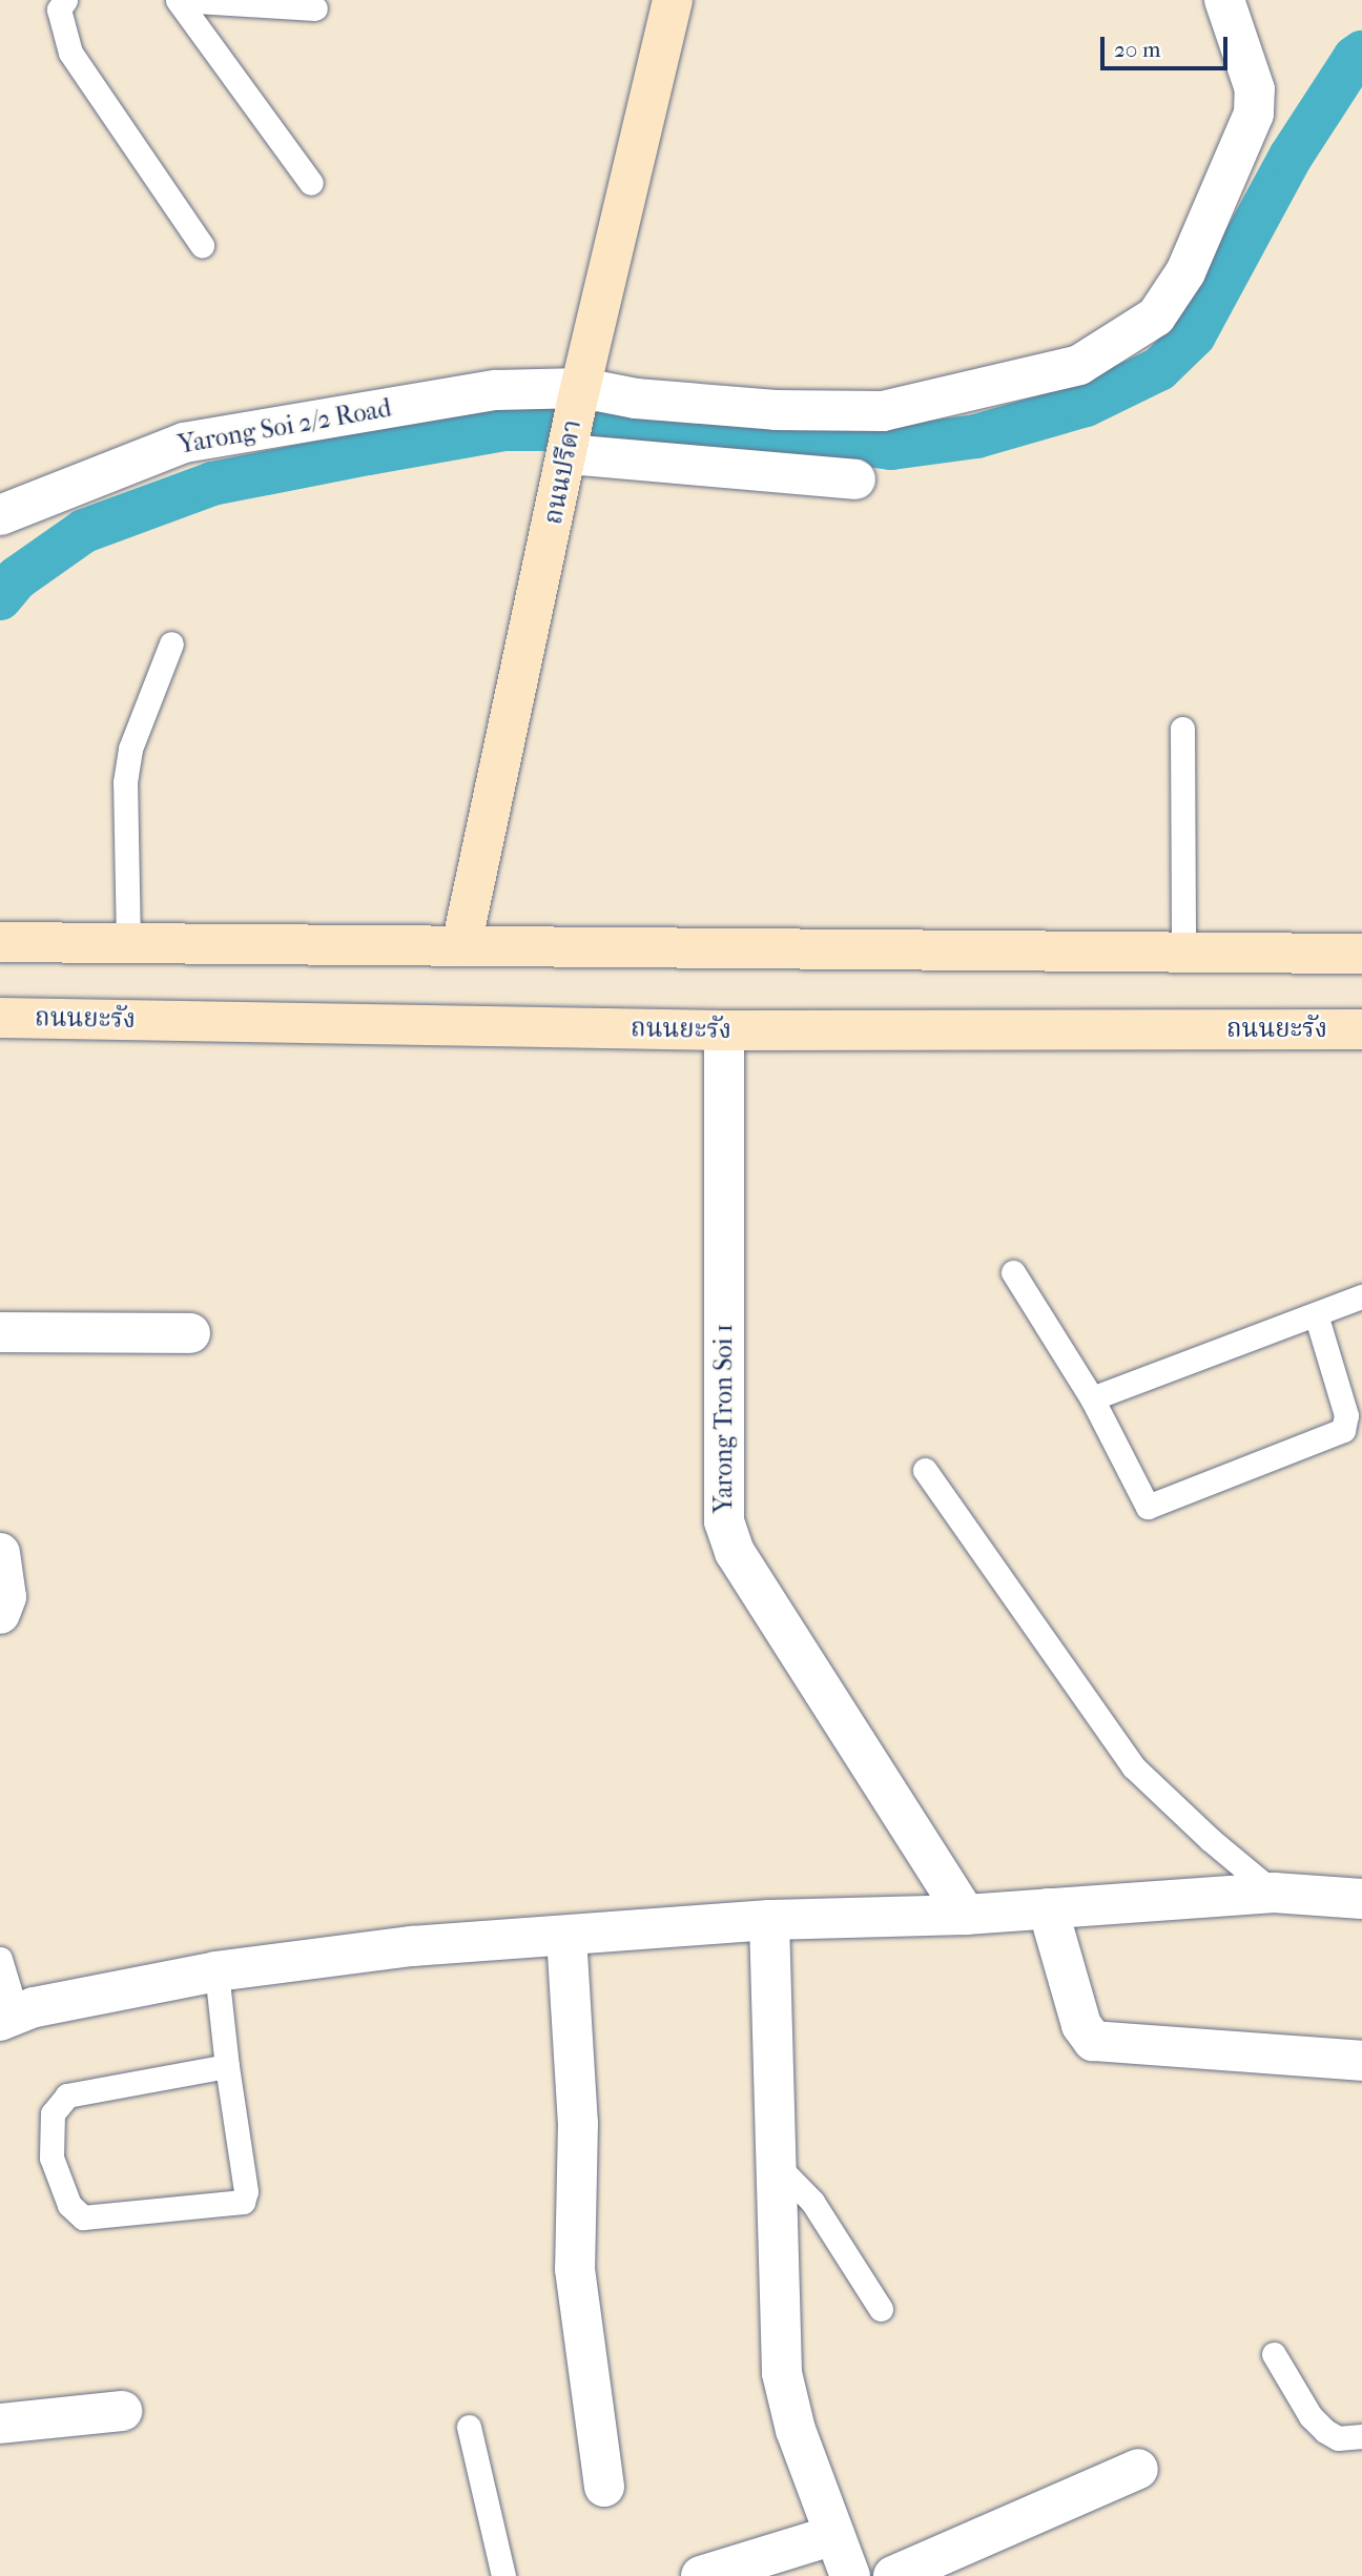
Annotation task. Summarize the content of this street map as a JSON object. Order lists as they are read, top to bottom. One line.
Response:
{"streets":{"main road":["ถนนปรีดา","ถนนยะรัง"],"street":["Yarong Soi 2/2 Road","Yarong Tron Soi 1"]},"crossings":[["Yarong Soi 2/2 Road","ถนนปรีดา"],["ถนนยะรัง","Yarong Tron Soi 1"]],"scale_bar":"20 m"}
